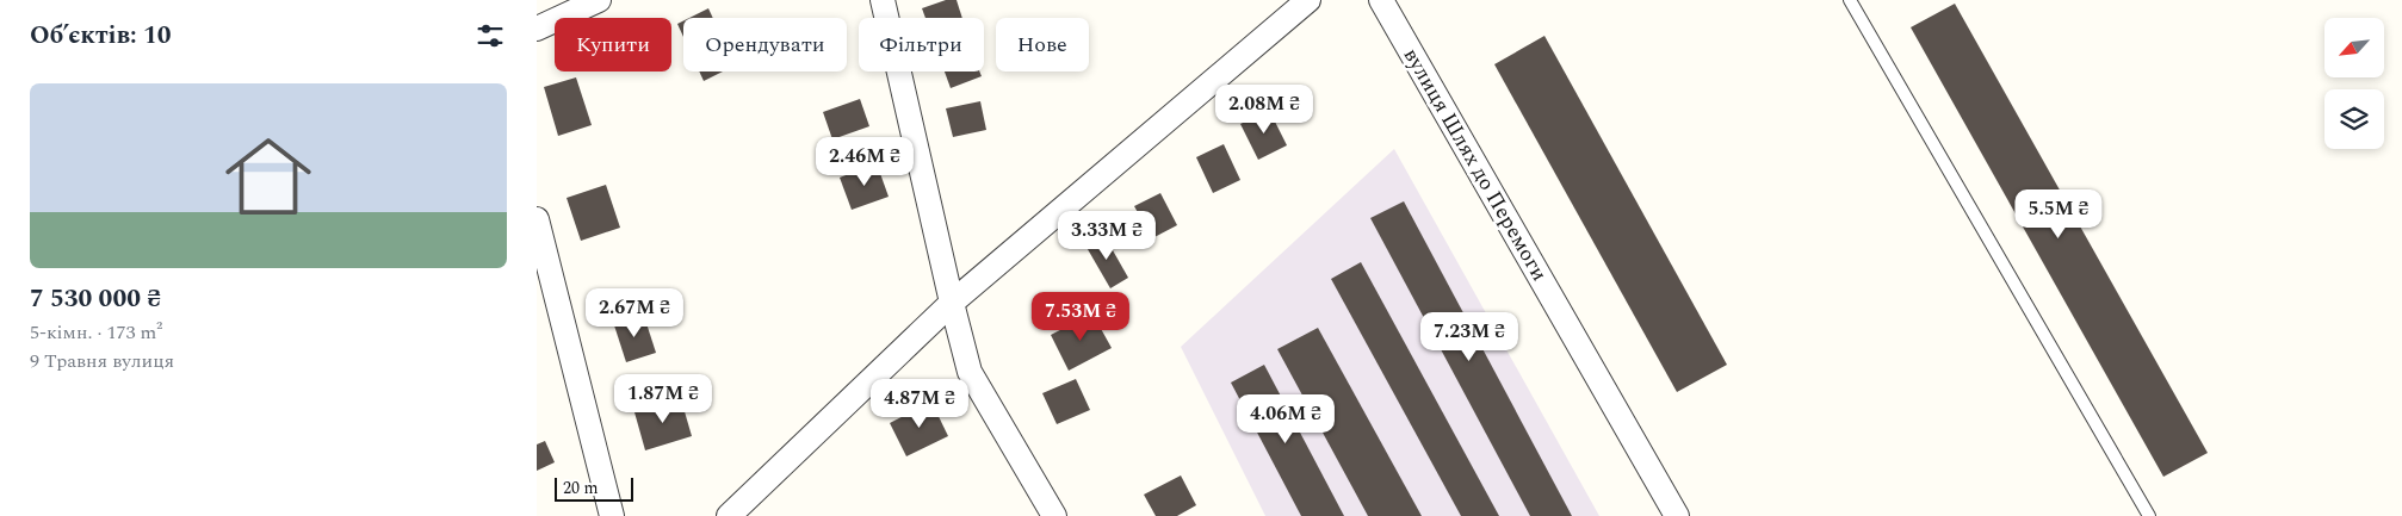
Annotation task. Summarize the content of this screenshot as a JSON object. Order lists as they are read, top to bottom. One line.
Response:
{"streets":{"street":["вулиця Шлях до Перемоги"]},"scale_bar":"20 m","north":"bottom left","page":{"heading":"Об’єктів: 10","chip":["Купити","Орендувати","Фільтри","Нове"],"list":[{"name":"7 530 000 ₴","note":"5-кімн. · 173 m² · 9 Травня вулиця"}],"price":["2.08M ₴","2.46M ₴","5.5M ₴","3.33M ₴","2.67M ₴","7.53M ₴","7.23M ₴","1.87M ₴","4.87M ₴","4.06M ₴"],"scale":"20 m"}}
